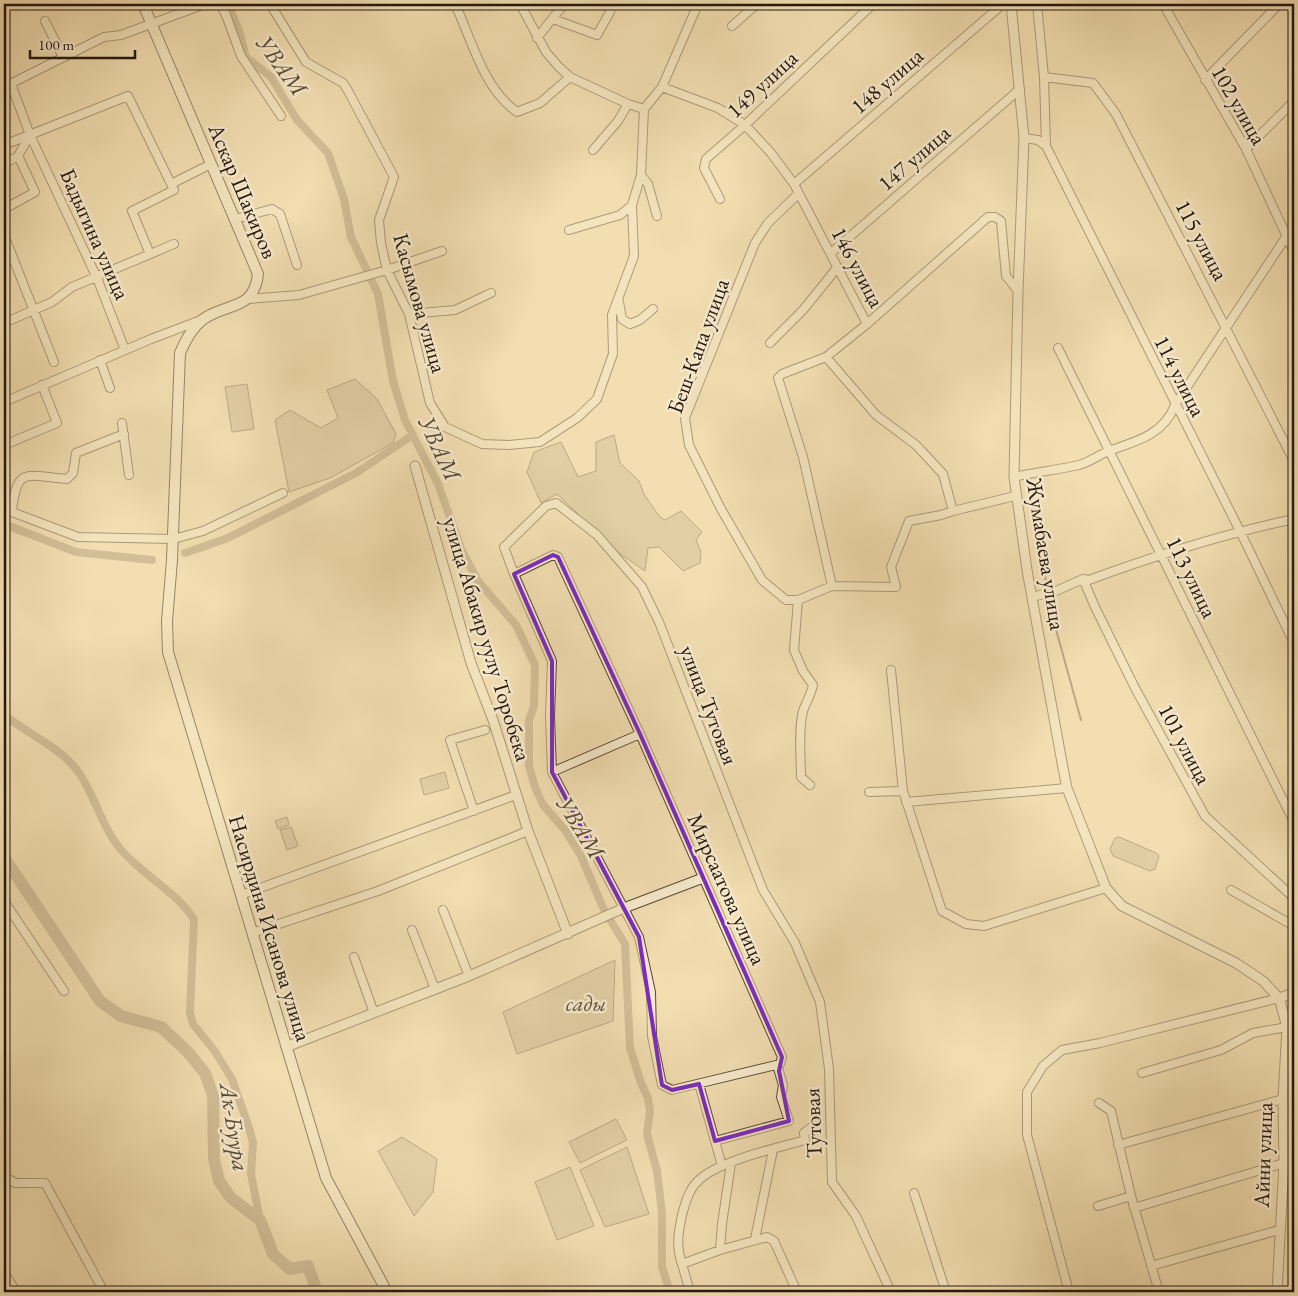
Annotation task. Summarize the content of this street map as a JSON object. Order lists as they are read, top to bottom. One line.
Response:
{"streets":{"main road":["Аскар Шакиров","Насирдина Исанова улица"],"street":["148 улица","149 улица","102 улица","147 улица","Бадыгина улица","115 улица","146 улица","Касымова улица","Беш-Капа улица","114 улица","Жумабаева улица","113 улица","улица Абакир уулу Торобека","улица Тутовая","101 улица","Мирсаатова улица","Тутовая","Айни улица"]},"crossings":[["148 улица","146 улица"],["149 улица","146 улица"],["147 улица","146 улица"],["147 улица","Жумабаева улица"],["146 улица","Беш-Капа улица"],["146 улица","Жумабаева улица"],["Жумабаева улица","Айни улица"],["улица Абакир уулу Торобека","улица Тутовая"],["улица Абакир уулу Торобека","Мирсаатова улица"],["улица Абакир уулу Торобека","Насирдина Исанова улица"],["улица Тутовая","Мирсаатова улица"],["улица Тутовая","Тутовая"]],"water":["УВАМ","Ак-Буура"],"parks":["сады"],"scale_bar":"100 m"}
